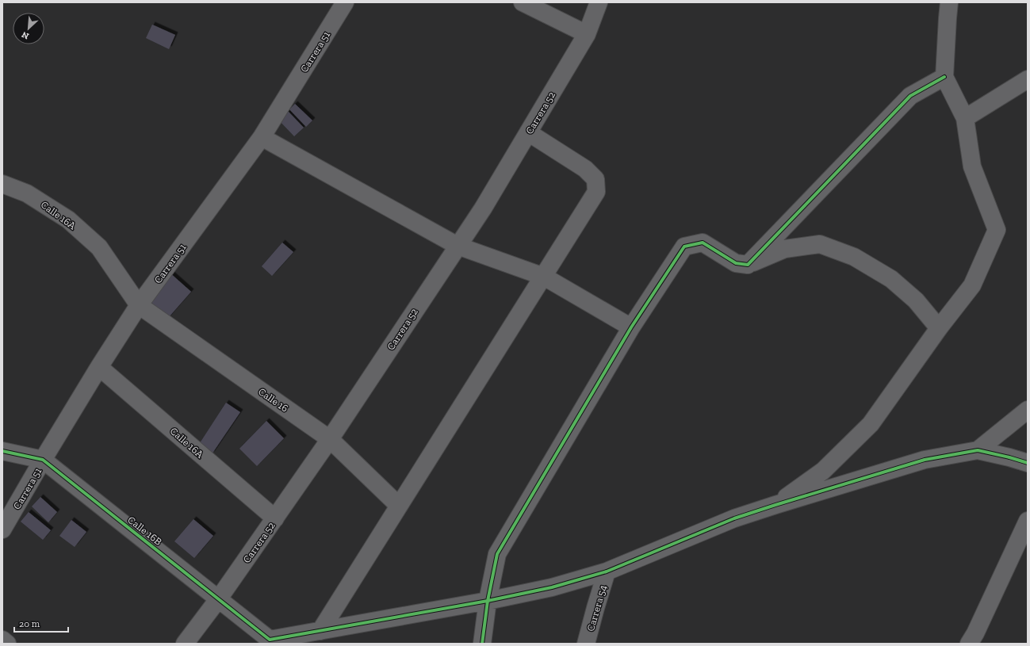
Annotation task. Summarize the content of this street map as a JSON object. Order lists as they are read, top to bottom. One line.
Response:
{"streets":{"street":["Carrera 51","Carrera 52","Calle 16A","Calle 16","Calle 16B","Carrera 54"]},"crossings":[["Carrera 51","Calle 16A"],["Carrera 51","Calle 16"],["Carrera 51","Calle 16B"],["Carrera 52","Calle 16A"],["Carrera 52","Calle 16"],["Carrera 52","Calle 16B"],["Calle 16A","Calle 16"]],"scale_bar":"20 m","north":"bottom left"}
